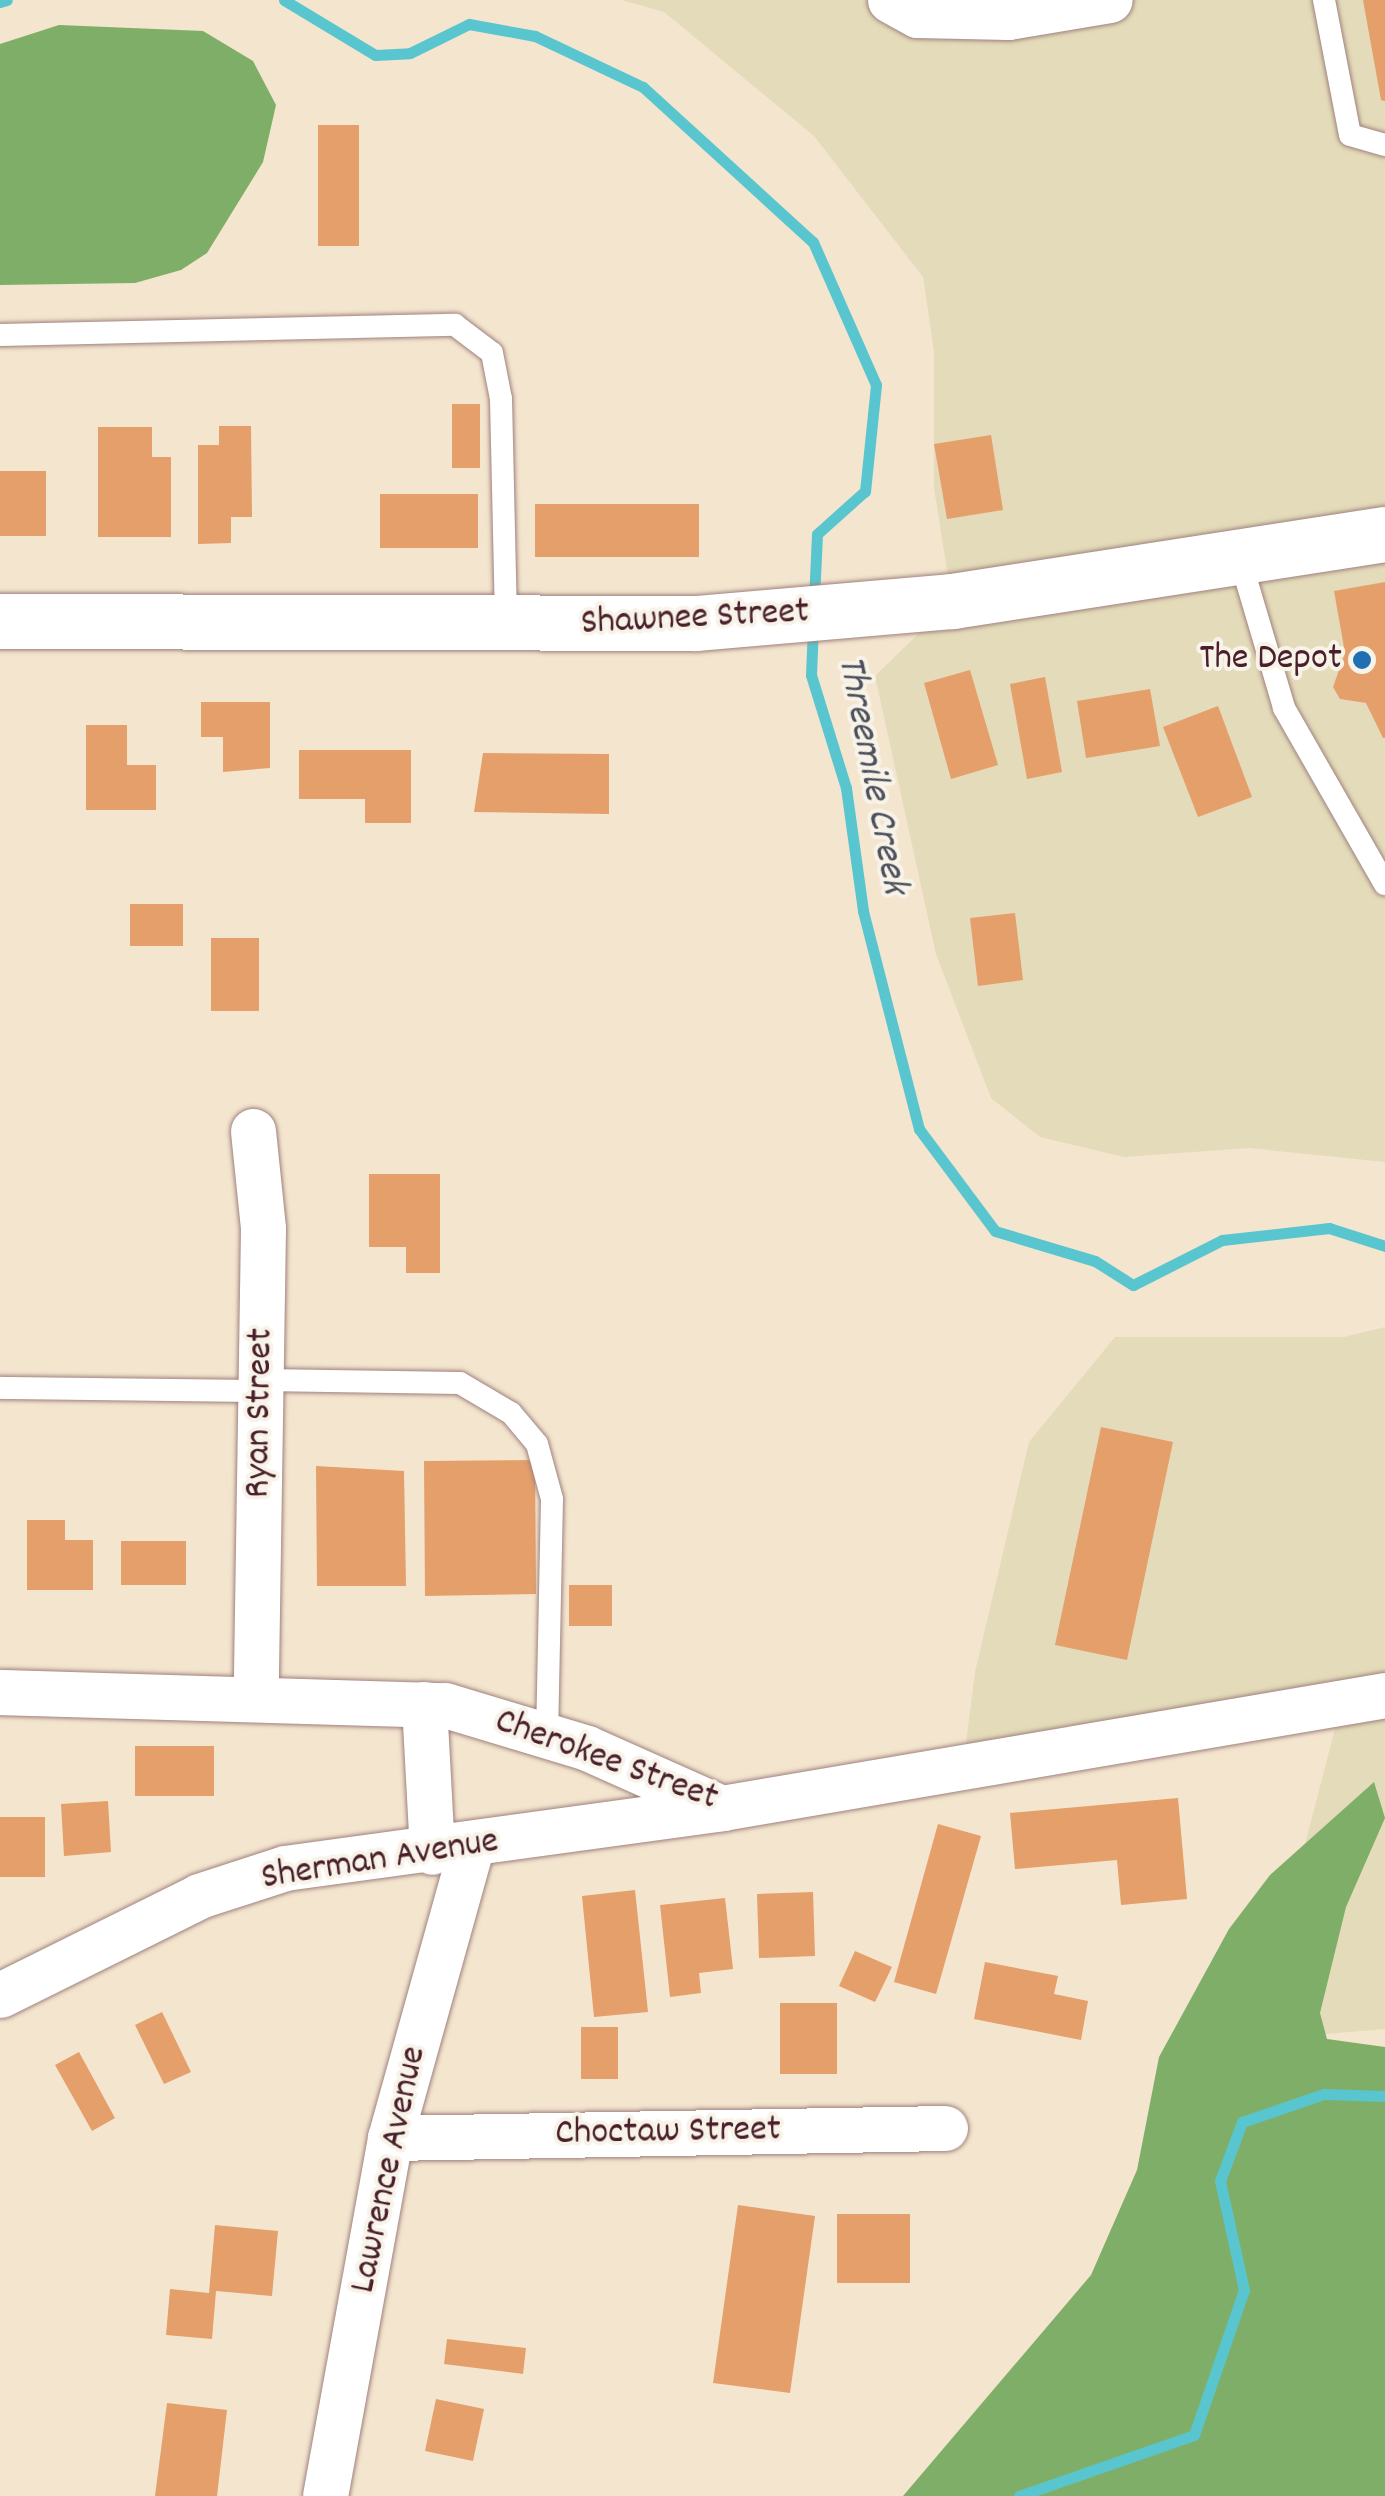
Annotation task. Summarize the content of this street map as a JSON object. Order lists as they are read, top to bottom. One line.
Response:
{"streets":{"street":["Shawnee Street","Ryan Street","Cherokee Street","Sherman Avenue","Choctaw Street","Lawrence Avenue"]},"crossings":[["Ryan Street","Cherokee Street"],["Cherokee Street","Sherman Avenue"],["Cherokee Street","Lawrence Avenue"],["Sherman Avenue","Lawrence Avenue"],["Choctaw Street","Lawrence Avenue"]],"water":["Threemile Creek"],"places":["The Depot"]}
